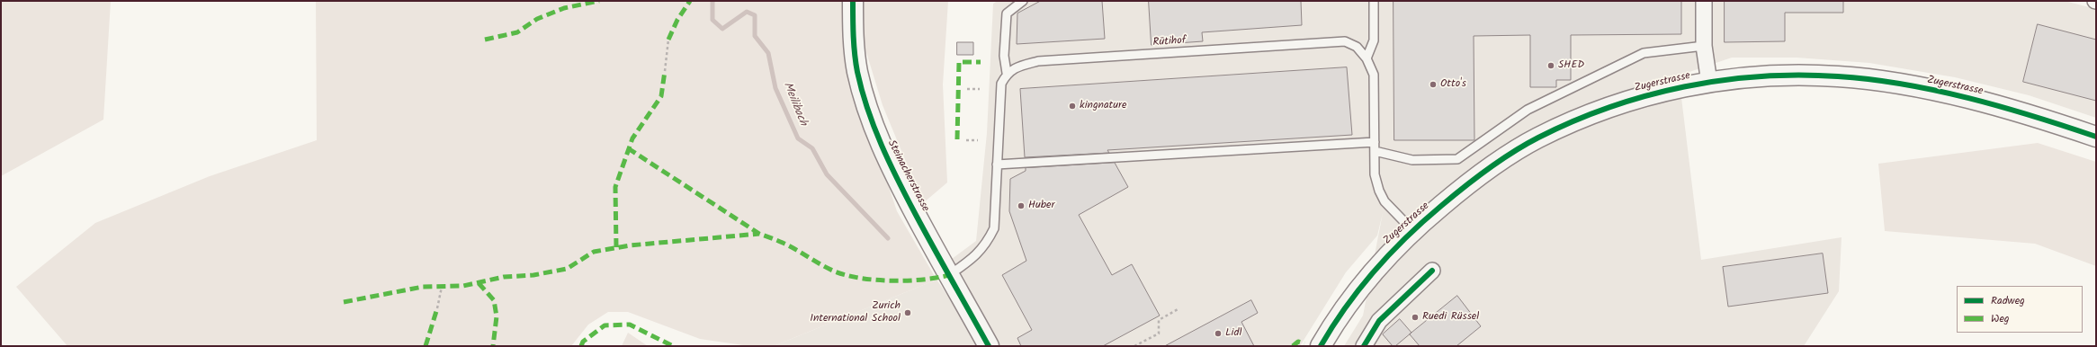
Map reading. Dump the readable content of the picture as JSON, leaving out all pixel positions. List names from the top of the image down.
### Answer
{
  "streets": {
    "main road": ["Zugerstrasse", "Steinacherstrasse"],
    "lane": ["Rütihof"]
  },
  "crossings": [
    ["Rütihof", "Zugerstrasse"]
  ],
  "water": ["Meilibach"],
  "places": [
    "SHED",
    "Otto's",
    "kingnature",
    "Huber",
    "Zurich International School",
    "Ruedi Rüssel",
    "Lidl"
  ],
  "legend": ["Radweg", "Weg"]
}
